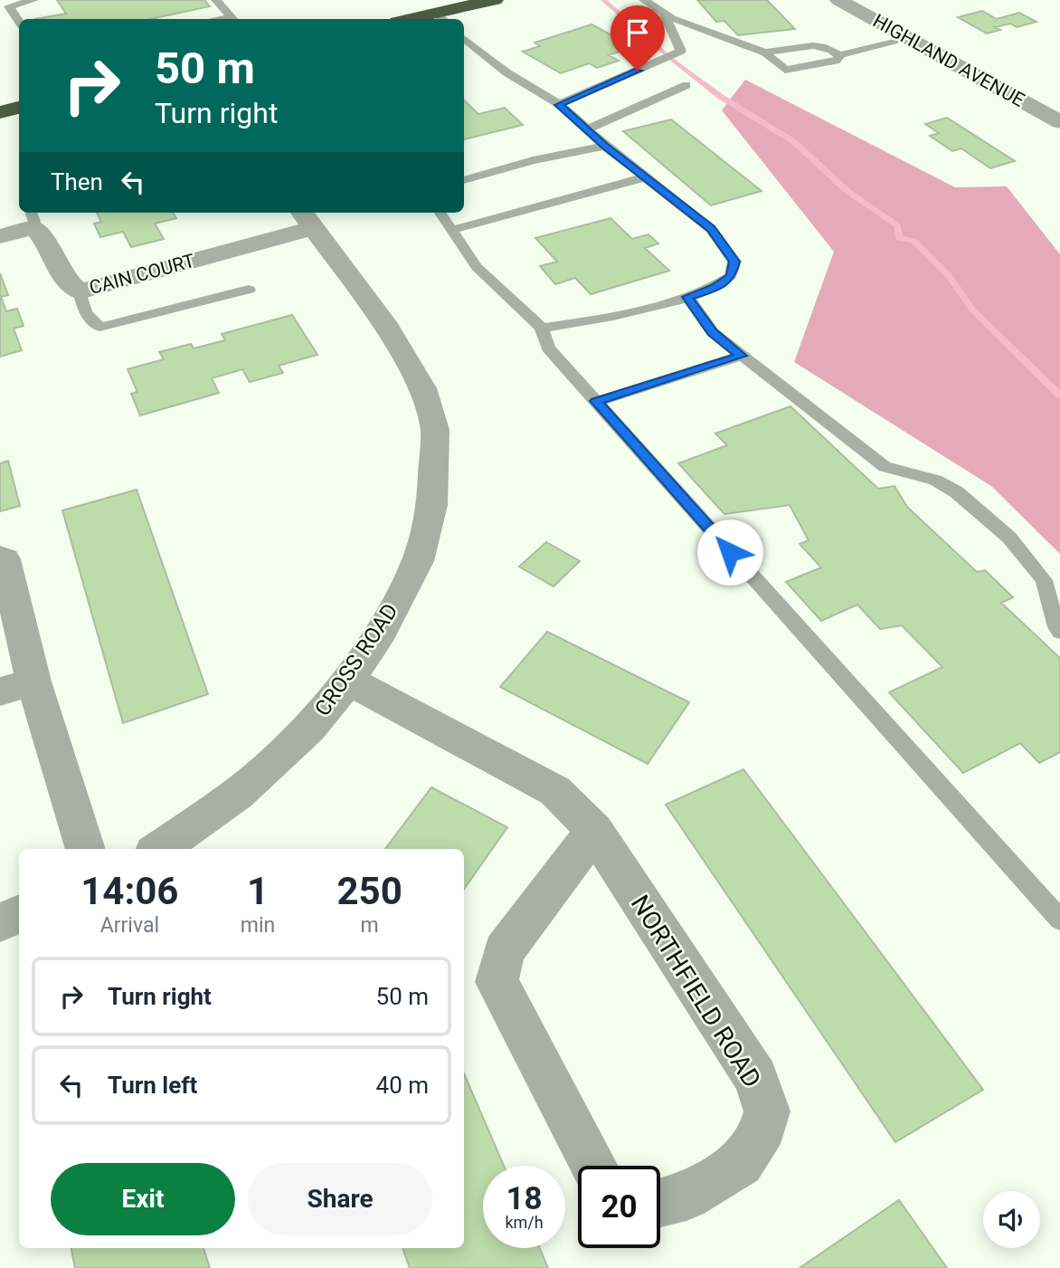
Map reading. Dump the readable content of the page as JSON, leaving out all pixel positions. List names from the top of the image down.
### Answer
{
  "streets": {
    "street": [
      "HIGHLAND AVENUE",
      "CAIN COURT",
      "CROSS ROAD",
      "NORTHFIELD ROAD"
    ]
  },
  "crossings": [
    ["CAIN COURT", "CROSS ROAD"],
    ["CROSS ROAD", "NORTHFIELD ROAD"]
  ],
  "page": {
    "turn": ["50 m", "Turn right"],
    "then": "Then",
    "eta": [
      "14:06",
      "Arrival",
      "1",
      "min",
      "250",
      "m"
    ],
    "list": [
      {
        "name": "Turn right",
        "value": "50 m"
      },
      {
        "name": "Turn left",
        "value": "40 m"
      }
    ],
    "buttons": ["Exit", "Share"],
    "speed": "18 km/h",
    "limit": "20"
  }
}
